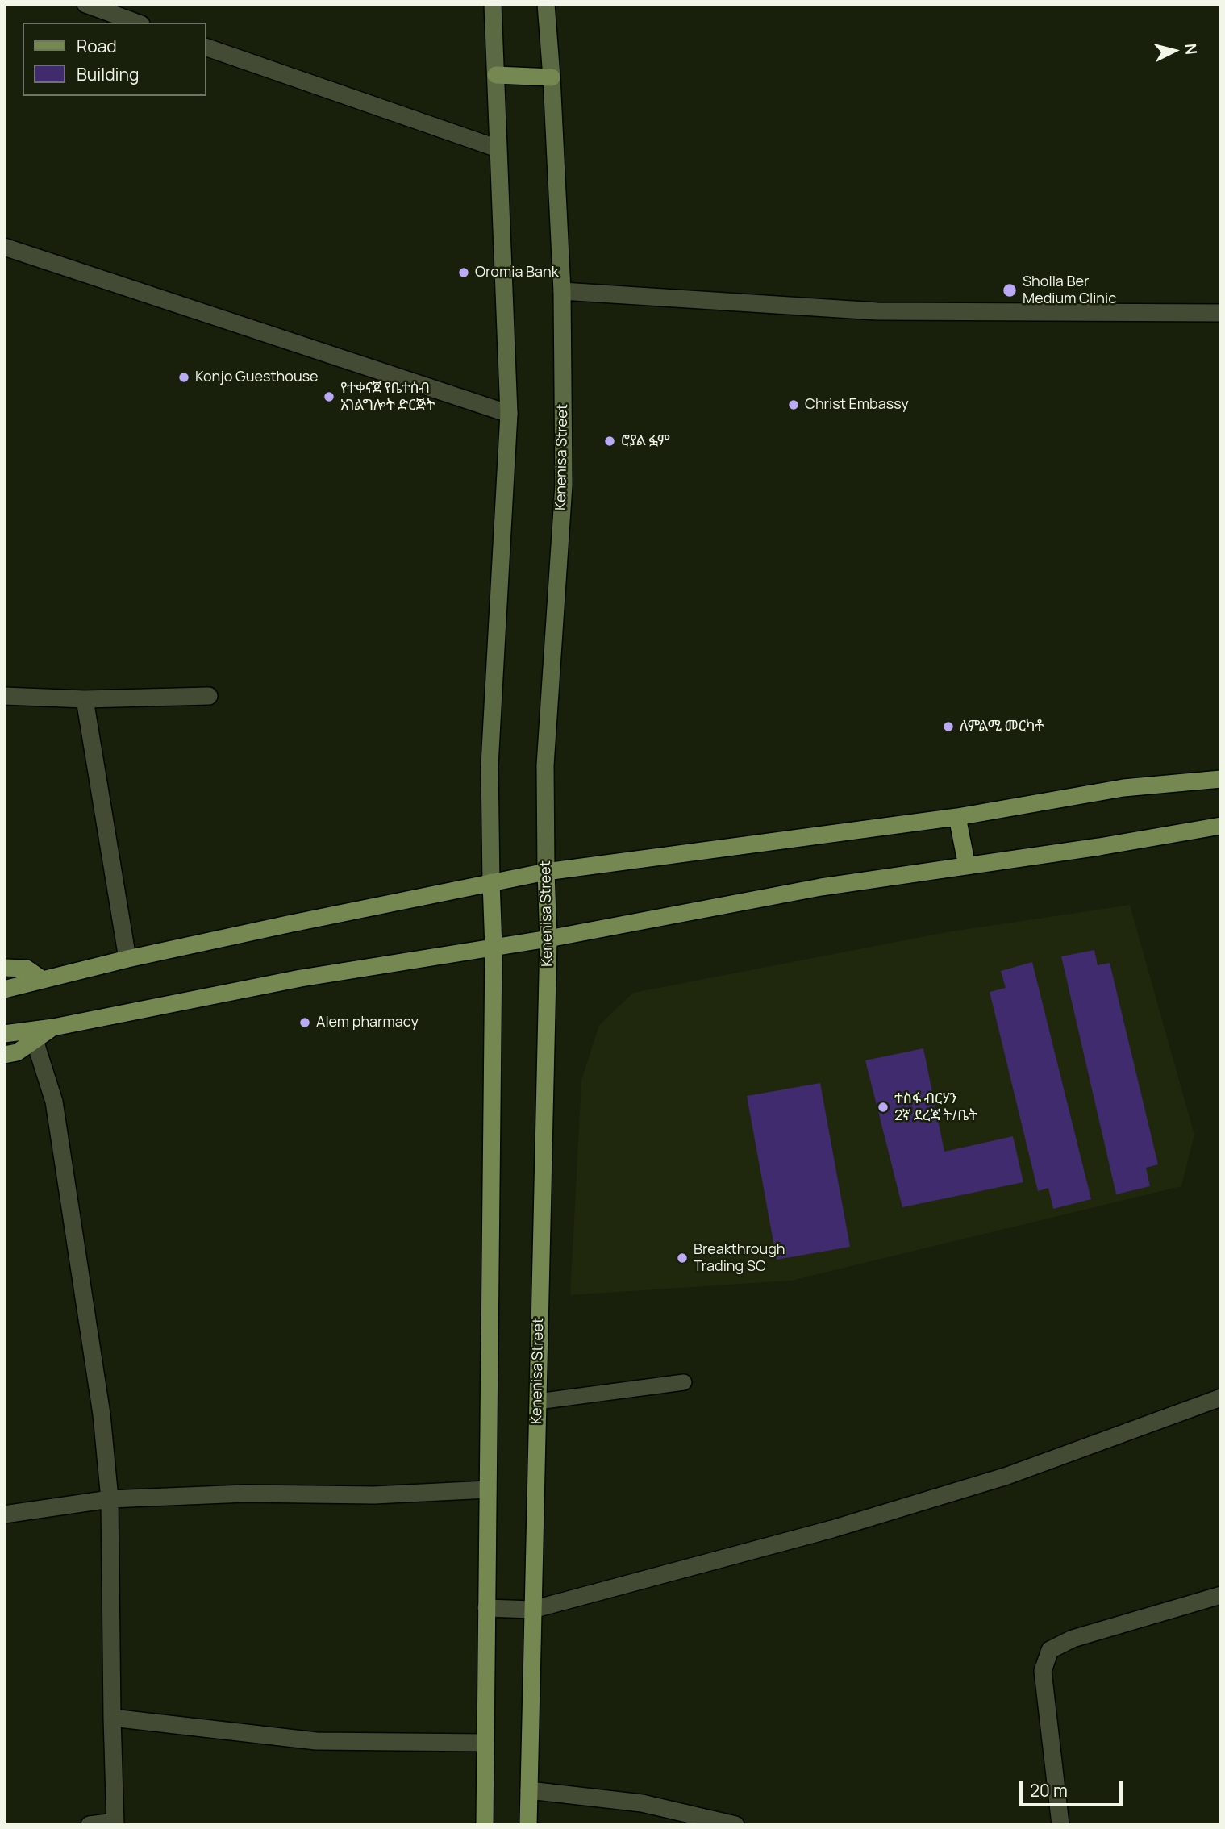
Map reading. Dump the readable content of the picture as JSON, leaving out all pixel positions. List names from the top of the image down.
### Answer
{
  "streets": {
    "main road": ["Kenenisa Street"]
  },
  "places": [
    "Oromia Bank",
    "Sholla Ber Medium Clinic",
    "Konjo Guesthouse",
    "የተቀናጀ የቤተሰብ አገልግሎት ድርጅት",
    "Christ Embassy",
    "ሮያል ፏም",
    "ለምልሚ መርካቶ",
    "Alem pharmacy",
    "ተስፋ ብርሃን 2ኛ ደረጃ ት/ቤት",
    "Breakthrough Trading SC"
  ],
  "legend": ["Road", "Building"],
  "scale_bar": "20 m",
  "north": "right"
}
